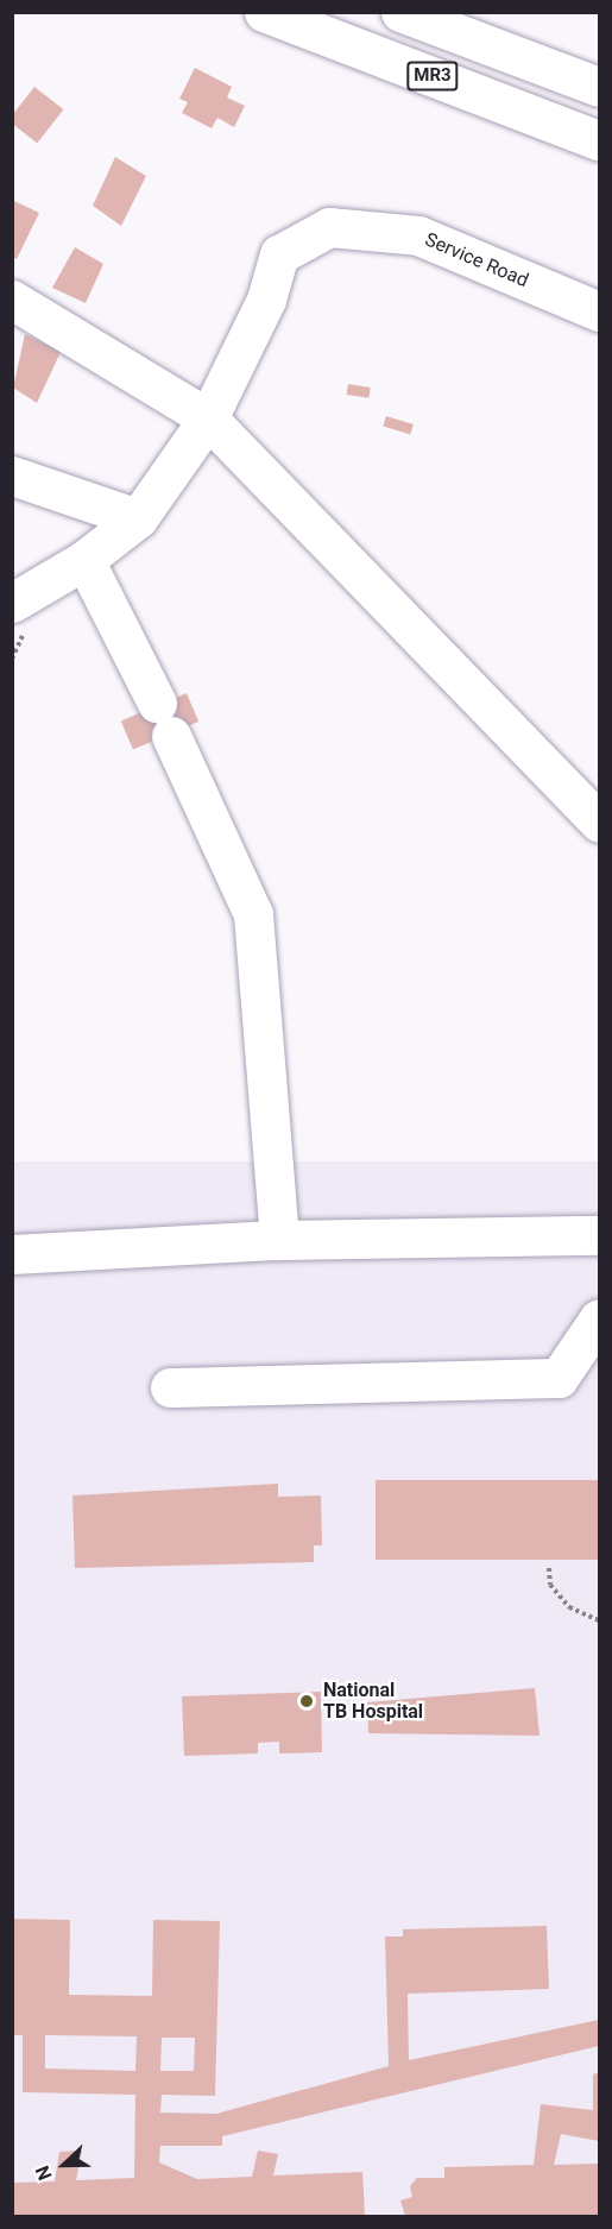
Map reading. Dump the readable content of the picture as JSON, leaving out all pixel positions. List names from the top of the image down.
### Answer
{
  "streets": {
    "main road": ["MR3", "Service Road"]
  },
  "places": ["National TB Hospital"],
  "north": "left"
}
